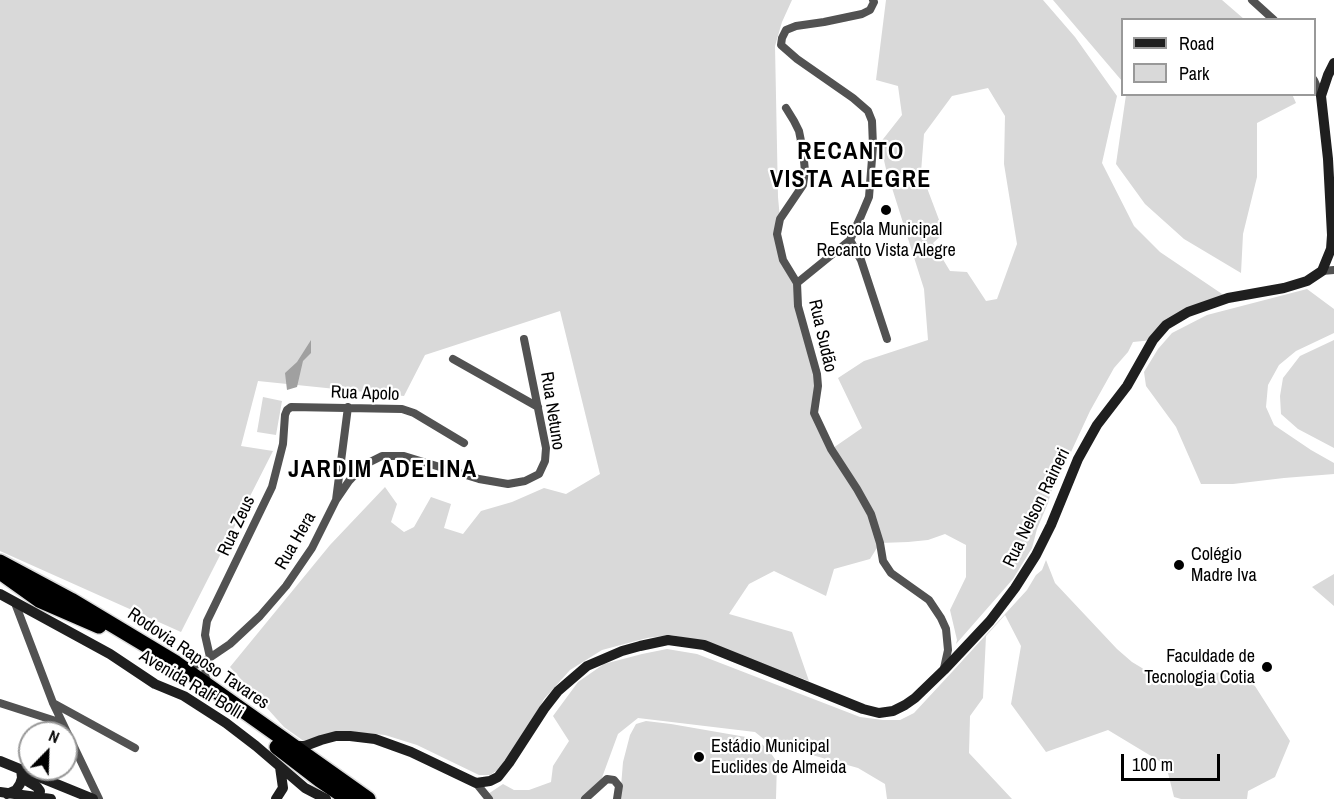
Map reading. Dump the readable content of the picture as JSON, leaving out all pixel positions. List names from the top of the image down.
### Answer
{
  "streets": {
    "highway": ["Rodovia Raposo Tavares"],
    "main road": ["Rua Nelson Raineri", "Avenida Ralf Bolli"],
    "street": [
      "Rua Sudão",
      "Rua Apolo",
      "Rua Netuno",
      "Rua Zeus",
      "Rua Hera"
    ]
  },
  "crossings": [
    ["Rua Sudão", "Rua Nelson Raineri"],
    ["Rua Apolo", "Rua Zeus"],
    ["Rua Apolo", "Rua Hera"],
    ["Rua Netuno", "Rua Hera"],
    ["Rua Zeus", "Rua Hera"],
    ["Rua Zeus", "Rodovia Raposo Tavares"],
    ["Rua Hera", "Rodovia Raposo Tavares"]
  ],
  "districts": ["RECANTO VISTA ALEGRE", "JARDIM ADELINA"],
  "places": [
    "Escola Municipal Recanto Vista Alegre",
    "Colégio Madre Iva",
    "Faculdade de Tecnologia Cotia",
    "Estádio Municipal Euclides de Almeida"
  ],
  "legend": ["Road", "Park"],
  "scale_bar": "100 m",
  "north": "top right"
}
